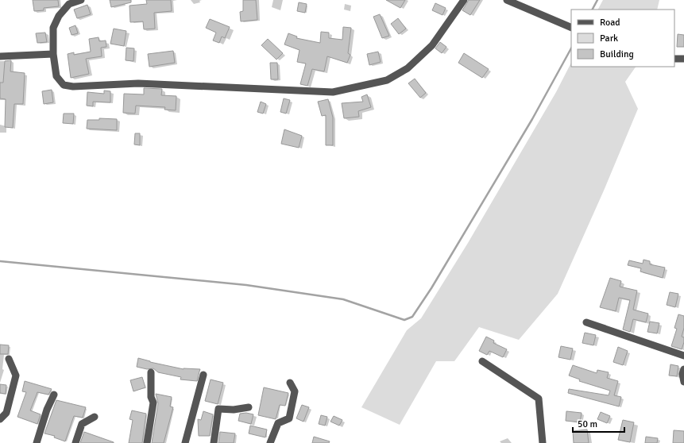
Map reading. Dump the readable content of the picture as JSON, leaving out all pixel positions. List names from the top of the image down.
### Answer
{
  "legend": ["Road", "Park", "Building"],
  "scale_bar": "50 m"
}
